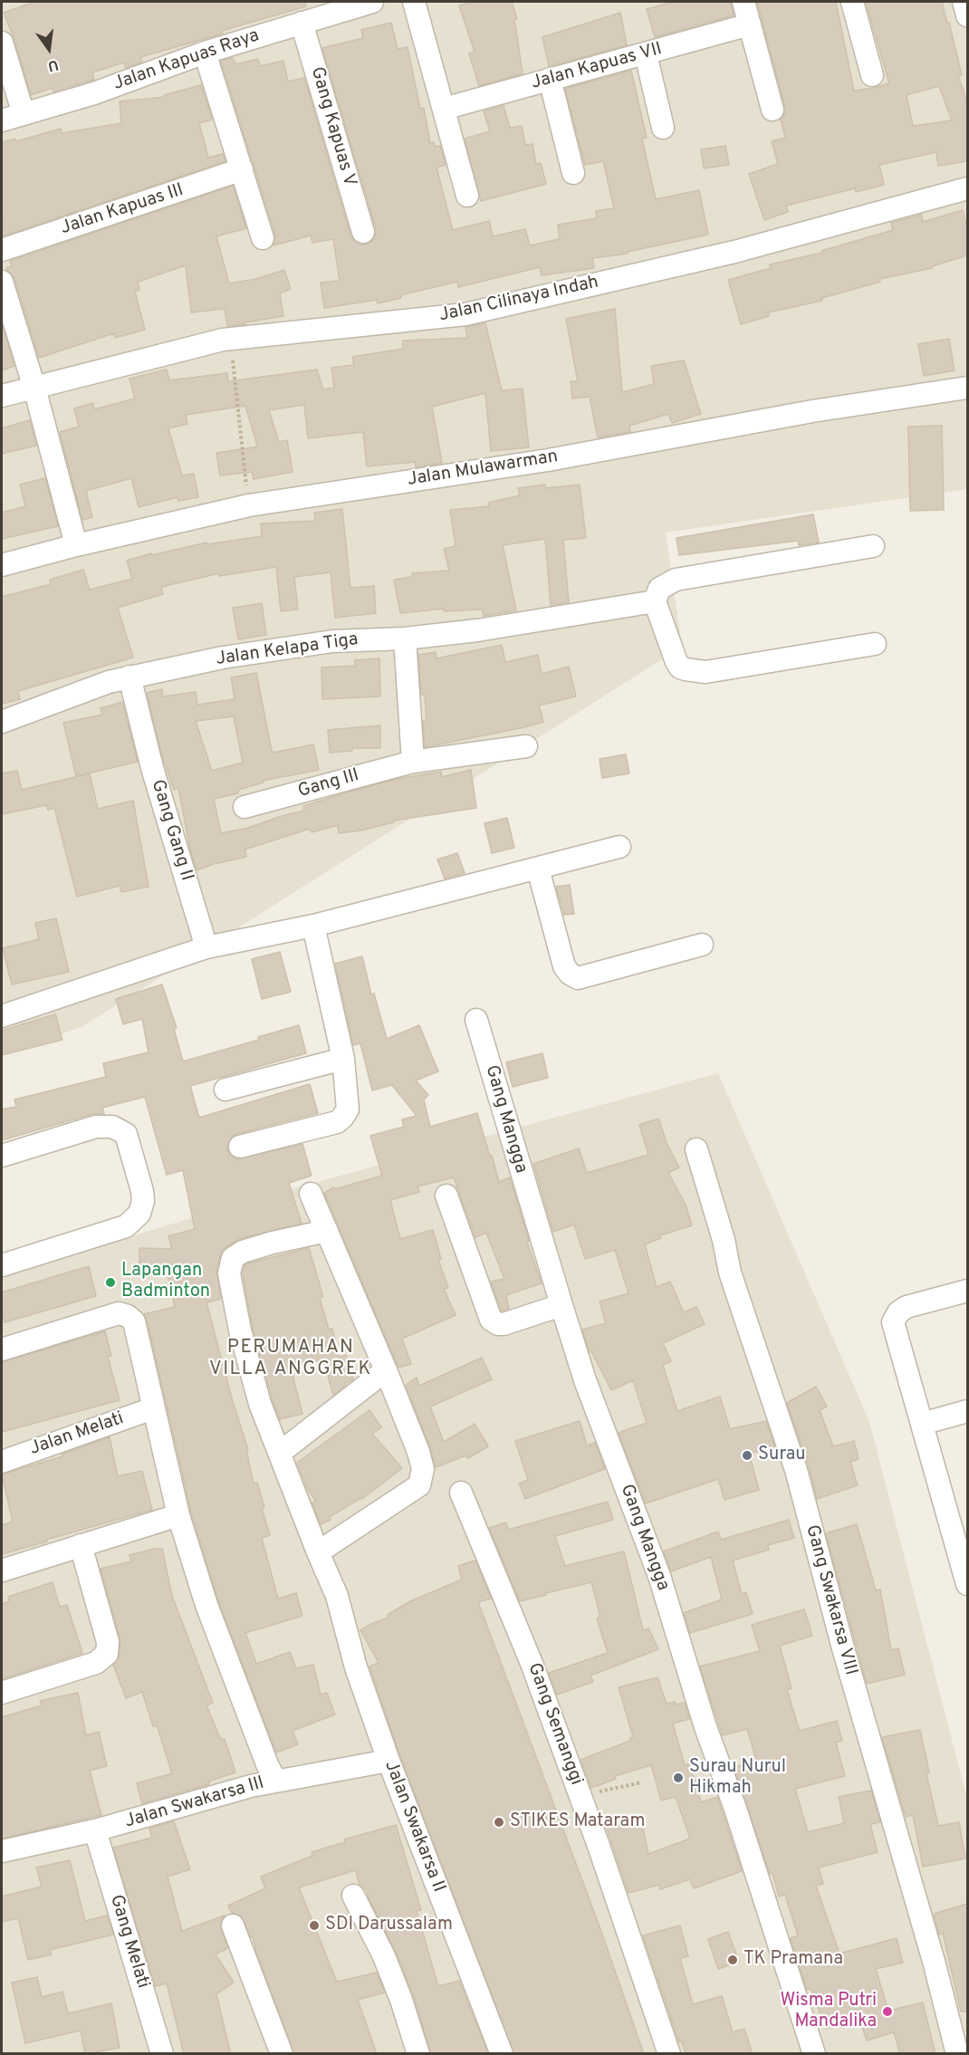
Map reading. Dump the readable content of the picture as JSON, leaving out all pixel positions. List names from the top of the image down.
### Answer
{
  "streets": {
    "street": [
      "Jalan Kapuas Raya",
      "Jalan Kapuas VII",
      "Gang Kapuas V",
      "Jalan Kapuas III",
      "Jalan Cilinaya Indah",
      "Jalan Mulawarman",
      "Jalan Kelapa Tiga",
      "Gang III",
      "Gang Gang II",
      "Gang Mangga",
      "Jalan Melati",
      "Gang Swakarsa VIII",
      "Gang Semanggi",
      "Jalan Swakarsa III",
      "Jalan Swakarsa II",
      "Gang Melati"
    ]
  },
  "crossings": [
    ["Jalan Kapuas Raya", "Gang Kapuas V"],
    ["Jalan Kelapa Tiga", "Gang Gang II"],
    ["Jalan Swakarsa III", "Jalan Swakarsa II"],
    ["Jalan Swakarsa III", "Gang Melati"]
  ],
  "districts": ["PERUMAHAN VILLA ANGGREK"],
  "places": [
    "Lapangan Badminton",
    "Surau",
    "Surau Nurul Hikmah",
    "STIKES Mataram",
    "SDI Darussalam",
    "TK Pramana",
    "Wisma Putri Mandalika"
  ],
  "north": "bottom"
}
